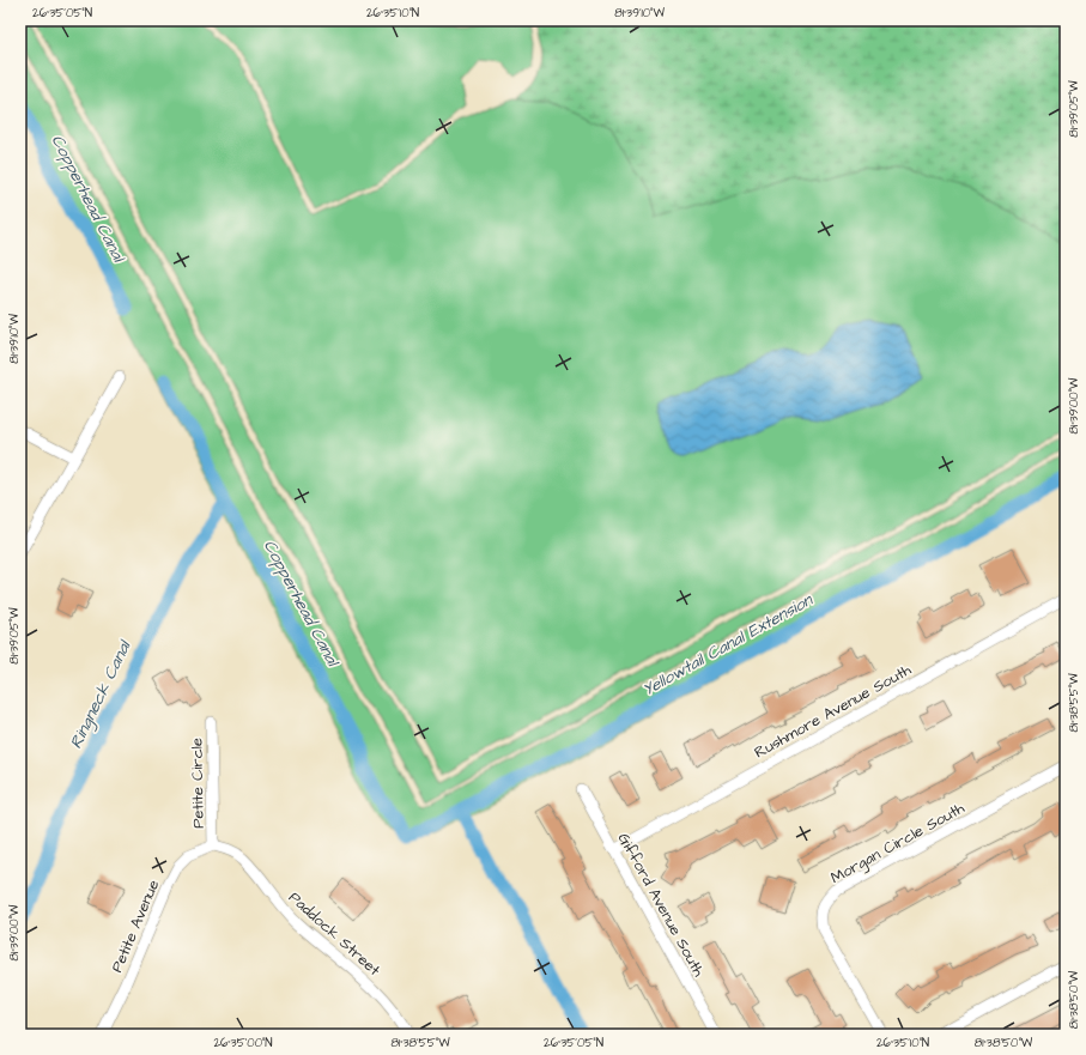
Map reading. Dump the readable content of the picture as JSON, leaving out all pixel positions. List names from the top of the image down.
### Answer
{
  "streets": {
    "street": [
      "Rushmore Avenue South",
      "Petite Circle",
      "Morgan Circle South",
      "Gifford Avenue South",
      "Petite Avenue",
      "Paddock Street"
    ]
  },
  "crossings": [
    ["Rushmore Avenue South", "Gifford Avenue South"],
    ["Petite Circle", "Petite Avenue"],
    ["Petite Circle", "Paddock Street"],
    ["Petite Avenue", "Paddock Street"]
  ],
  "water": ["Copperhead Canal", "Yellowtail Canal Extension", "Ringneck Canal"],
  "coordinates": [
    "26°35'05\"N",
    "26°35'10\"N",
    "81°39'10\"W",
    "81°39'05\"W",
    "81°39'00\"W",
    "81°38'55\"W",
    "81°38'50\"W",
    "26°35'00\"N"
  ]
}
